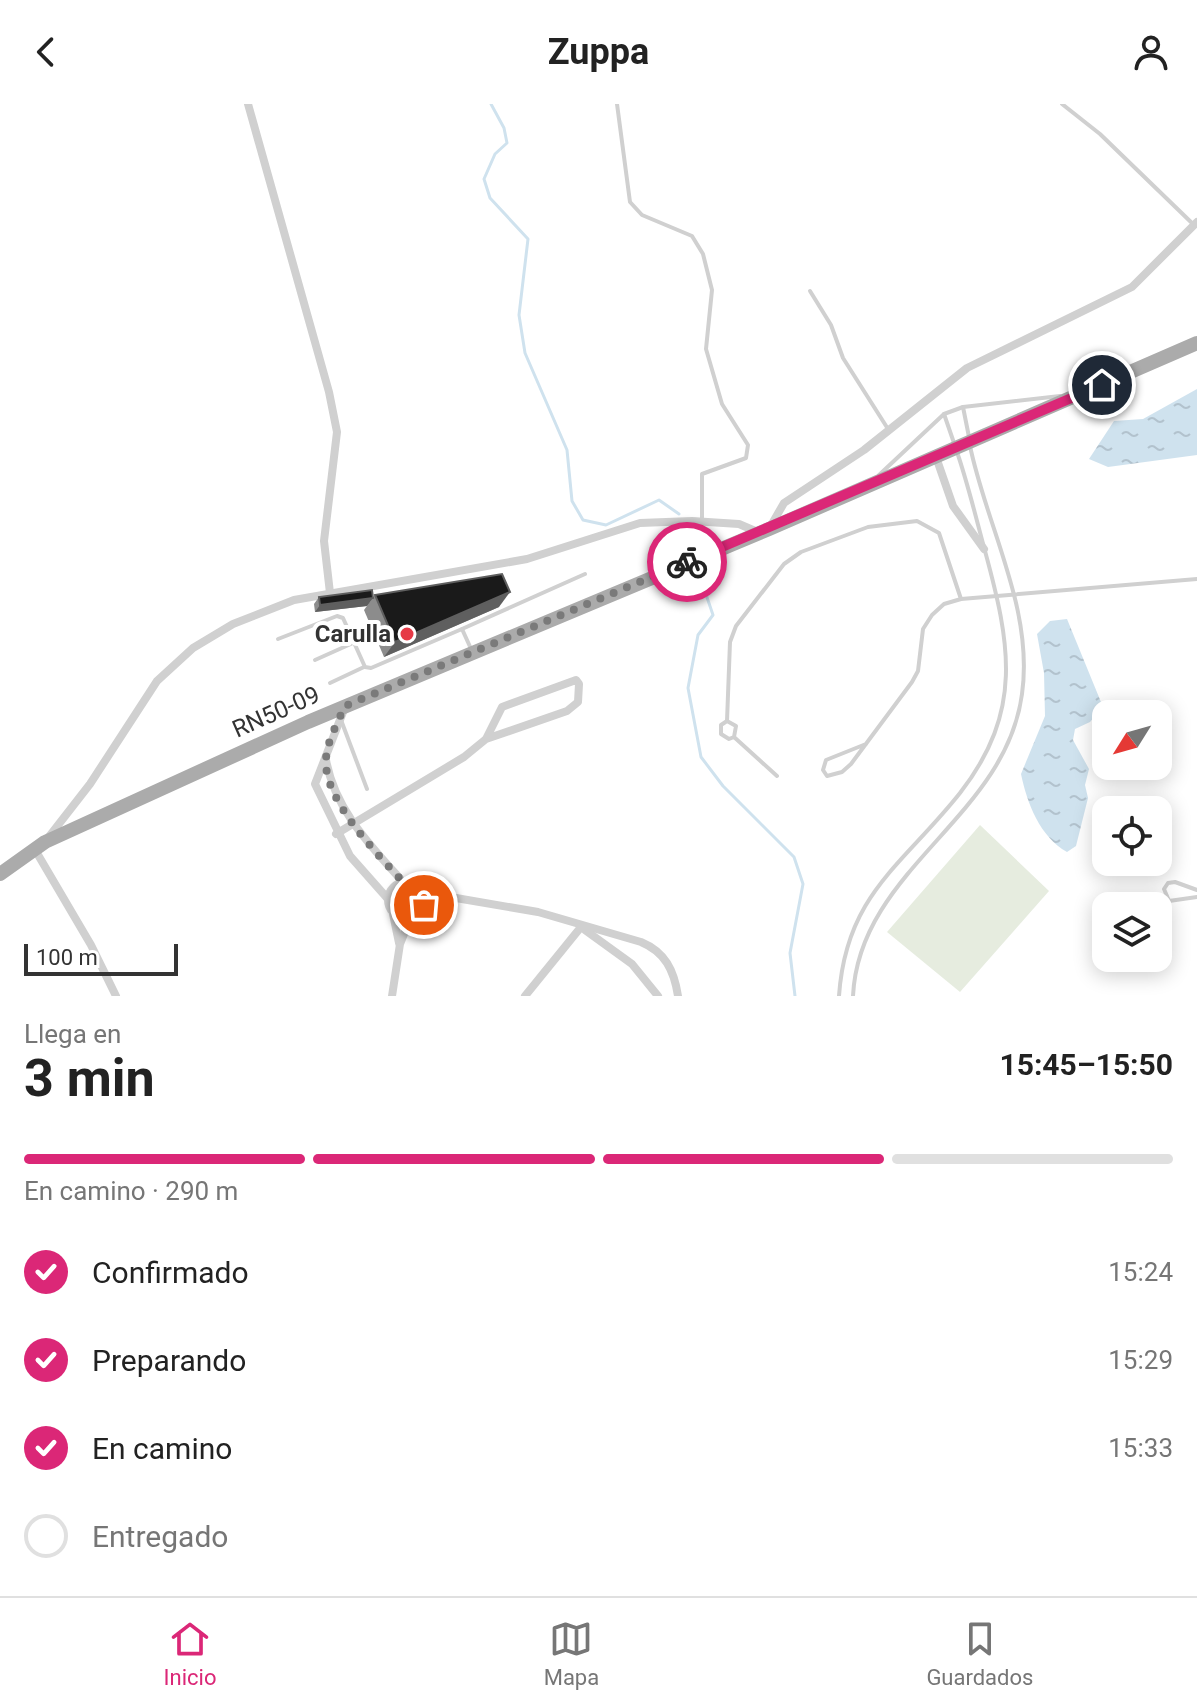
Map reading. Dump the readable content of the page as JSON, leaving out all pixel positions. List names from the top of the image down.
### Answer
{
  "streets": {
    "main road": ["RN50-09"]
  },
  "places": ["Carulla"],
  "scale_bar": "100 m",
  "north": "bottom left",
  "page": {
    "header": "Zuppa",
    "scale": "100 m",
    "heading": ["3 min", "Llega en", "15:45–15:50"],
    "bar": "En camino · 290 m",
    "list": [
      ["Confirmado", "15:24"],
      ["Preparando", "15:29"],
      ["En camino", "15:33"],
      "Entregado"
    ],
    "tabs": ["Inicio", "Mapa", "Guardados"]
  }
}
